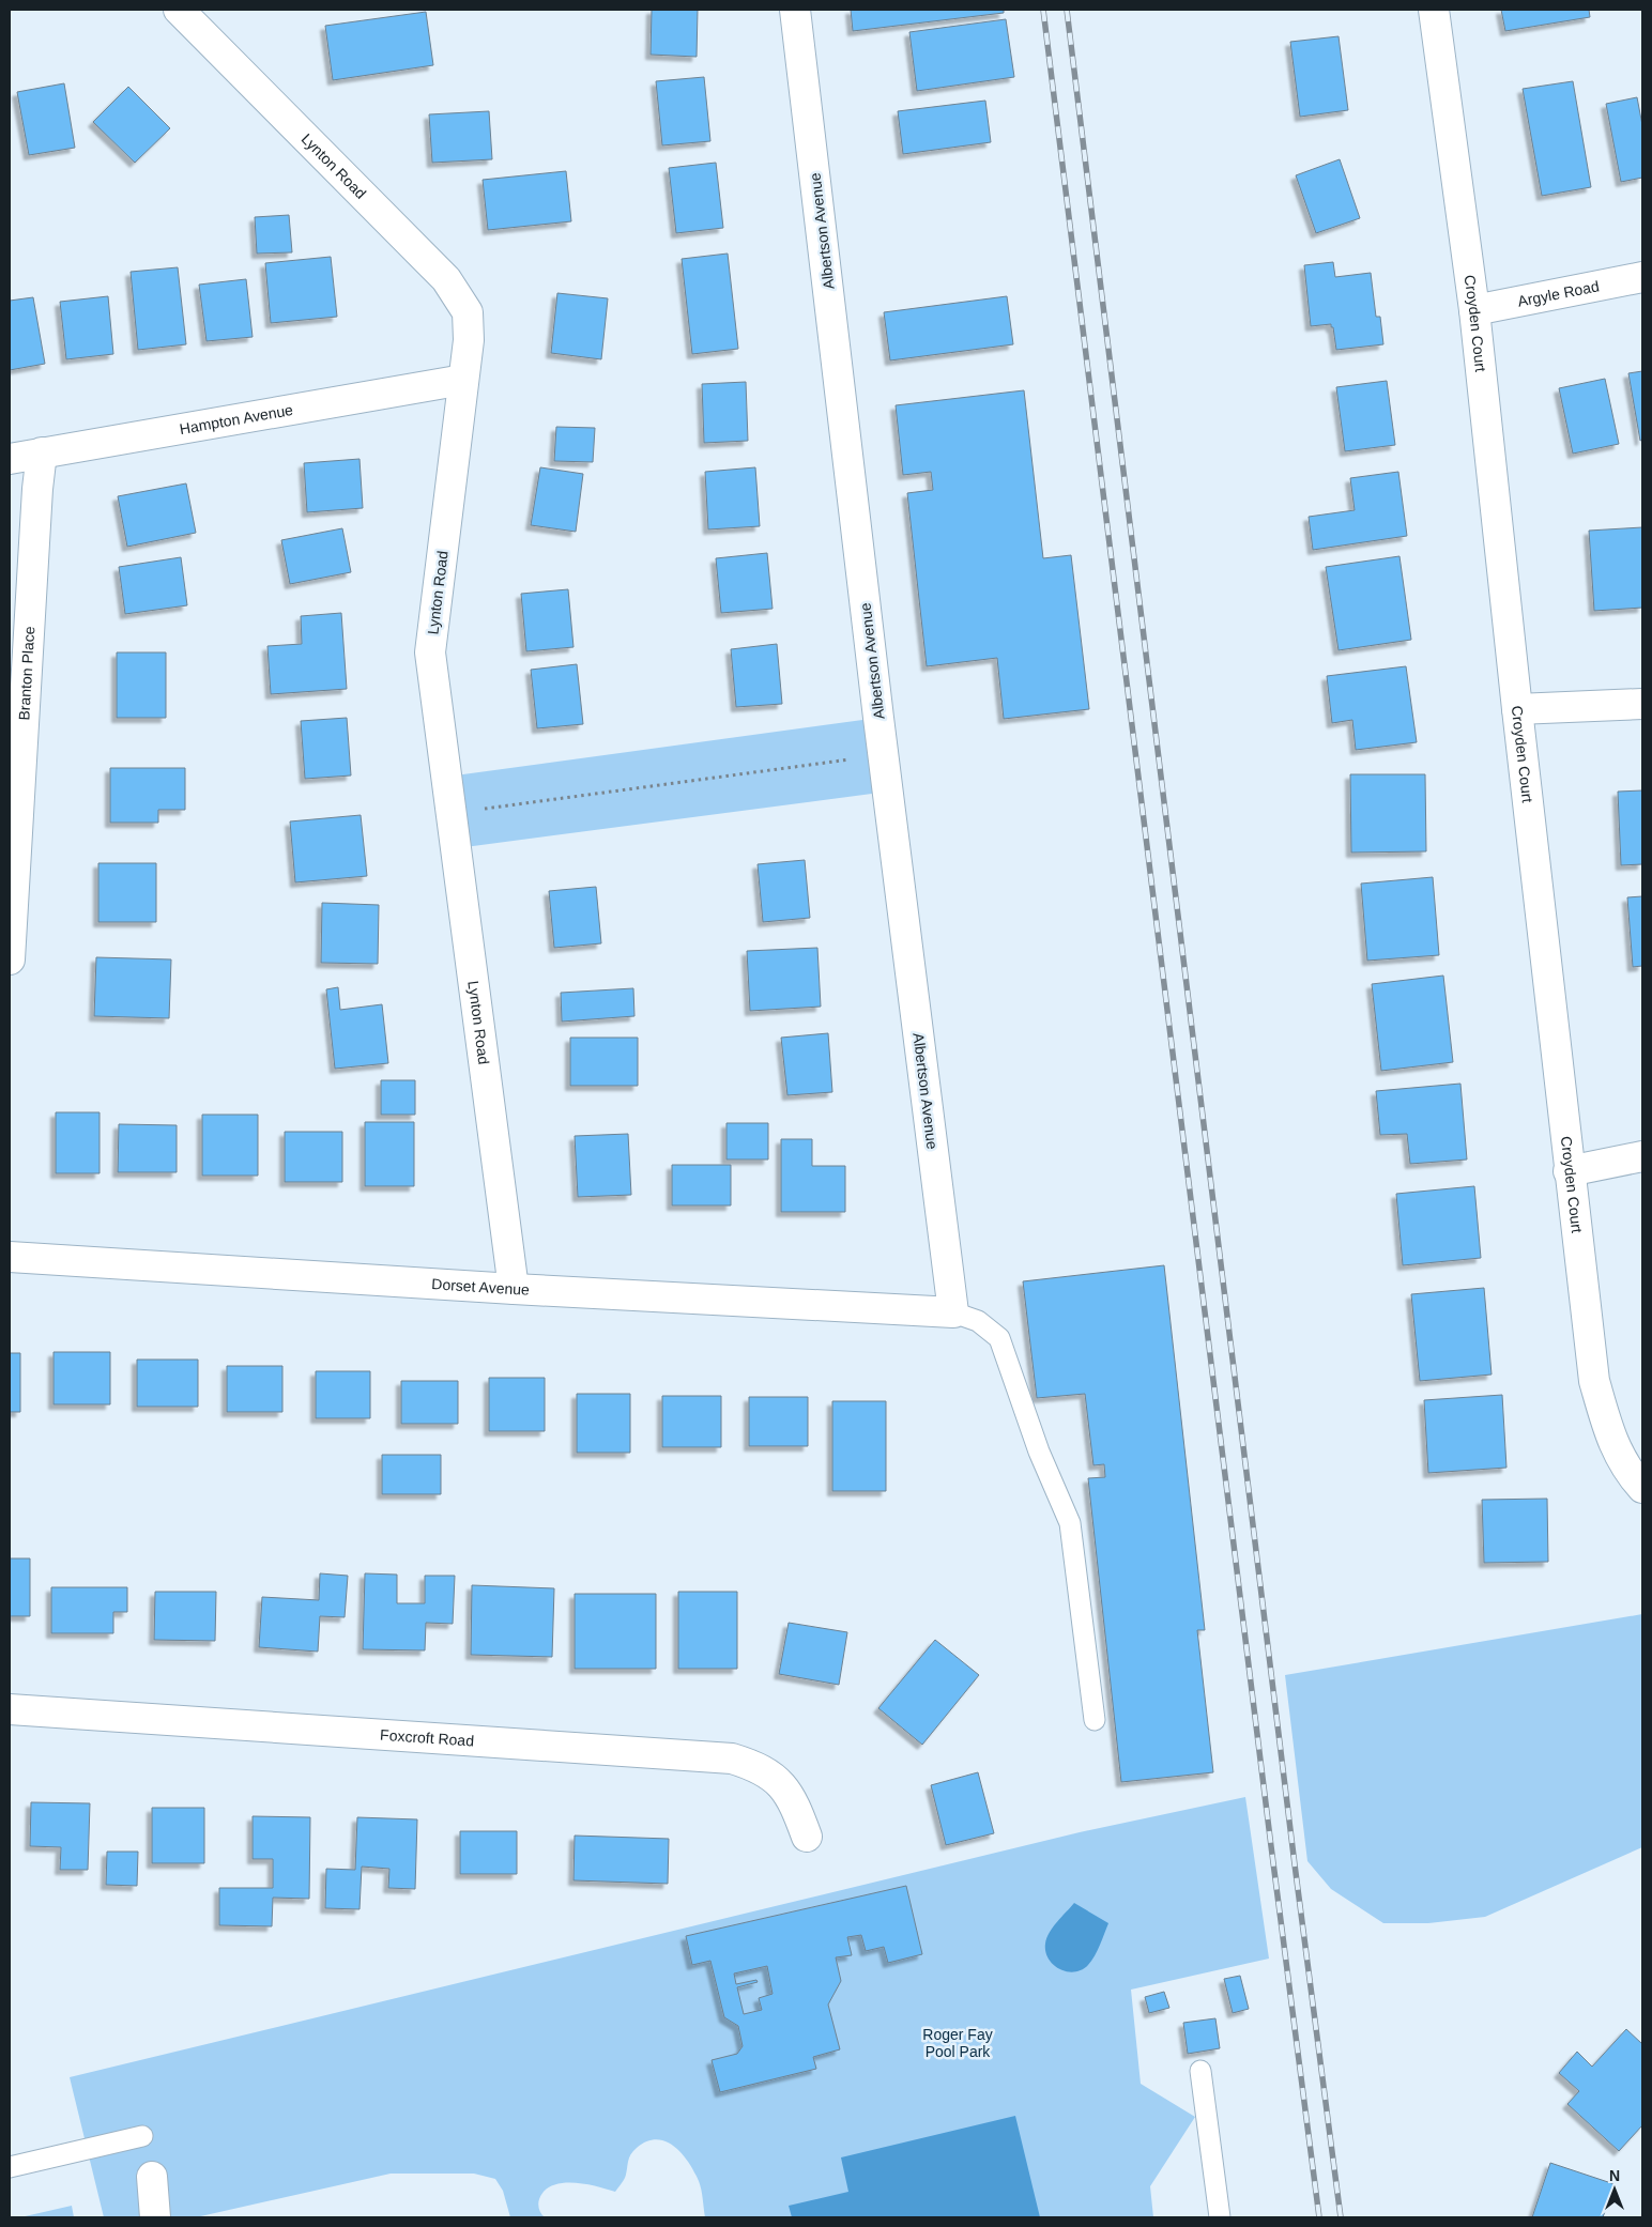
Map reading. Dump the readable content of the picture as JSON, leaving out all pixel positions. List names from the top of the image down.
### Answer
{
  "streets": {
    "street": [
      "Lynton Road",
      "Albertson Avenue",
      "Argyle Road",
      "Croyden Court",
      "Hampton Avenue",
      "Branton Place",
      "Dorset Avenue",
      "Foxcroft Road"
    ]
  },
  "crossings": [
    ["Lynton Road", "Hampton Avenue"],
    ["Lynton Road", "Dorset Avenue"],
    ["Albertson Avenue", "Dorset Avenue"],
    ["Argyle Road", "Croyden Court"],
    ["Hampton Avenue", "Branton Place"]
  ],
  "parks": ["Roger Fay Pool Park"],
  "north": "top"
}
